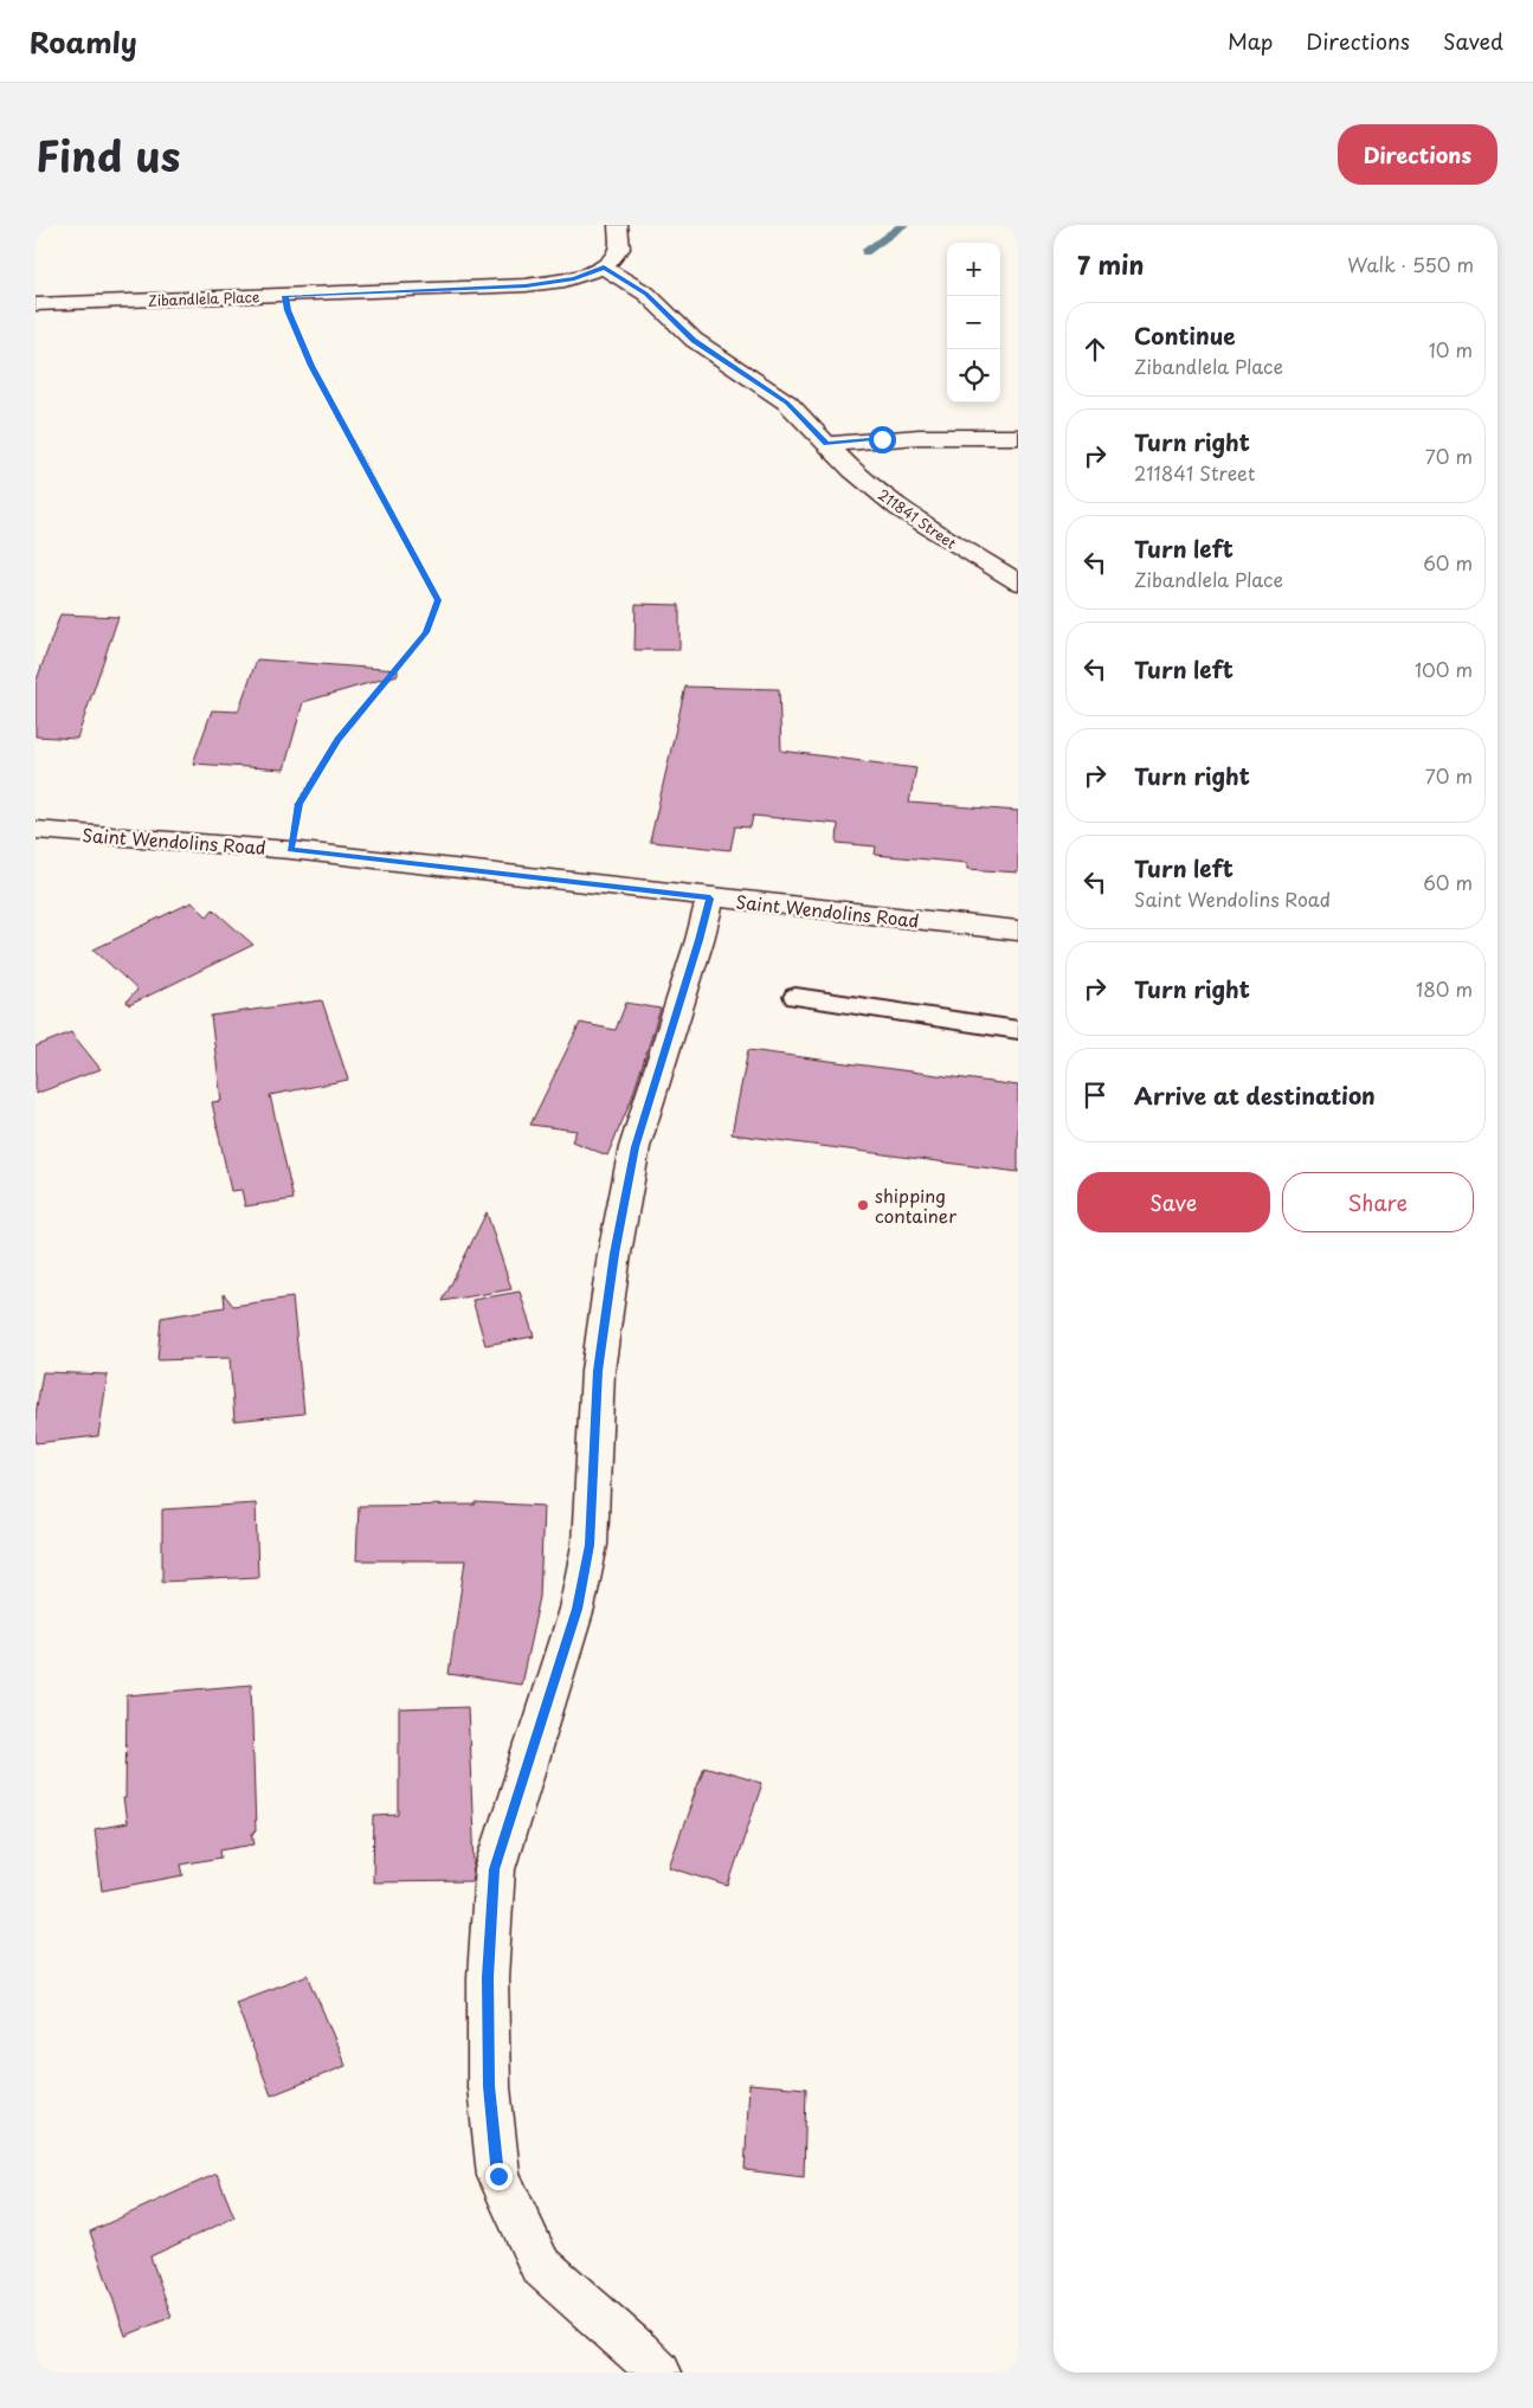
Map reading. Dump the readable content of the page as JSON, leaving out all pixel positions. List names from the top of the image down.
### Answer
{
  "streets": {
    "street": ["Zibandlela Place", "211841 Street", "Saint Wendolins Road"]
  },
  "crossings": [
    ["Zibandlela Place", "211841 Street"]
  ],
  "places": ["shipping container"],
  "page": {
    "header": "Roamly",
    "nav": ["Map", "Directions", "Saved"],
    "title": "Find us",
    "buttons": [
      "Directions",
      ["Save", "Share"]
    ],
    "heading": ["7 min", "Walk · 550 m"],
    "map_buttons": ["+", "−"],
    "list": [
      ["Continue", "Zibandlela Place", "10 m"],
      ["Turn right", "211841 Street", "70 m"],
      ["Turn left", "Zibandlela Place", "60 m"],
      ["Turn left", "100 m"],
      ["Turn right", "70 m"],
      ["Turn left", "Saint Wendolins Road", "60 m"],
      ["Turn right", "180 m"],
      "Arrive at destination"
    ]
  }
}
